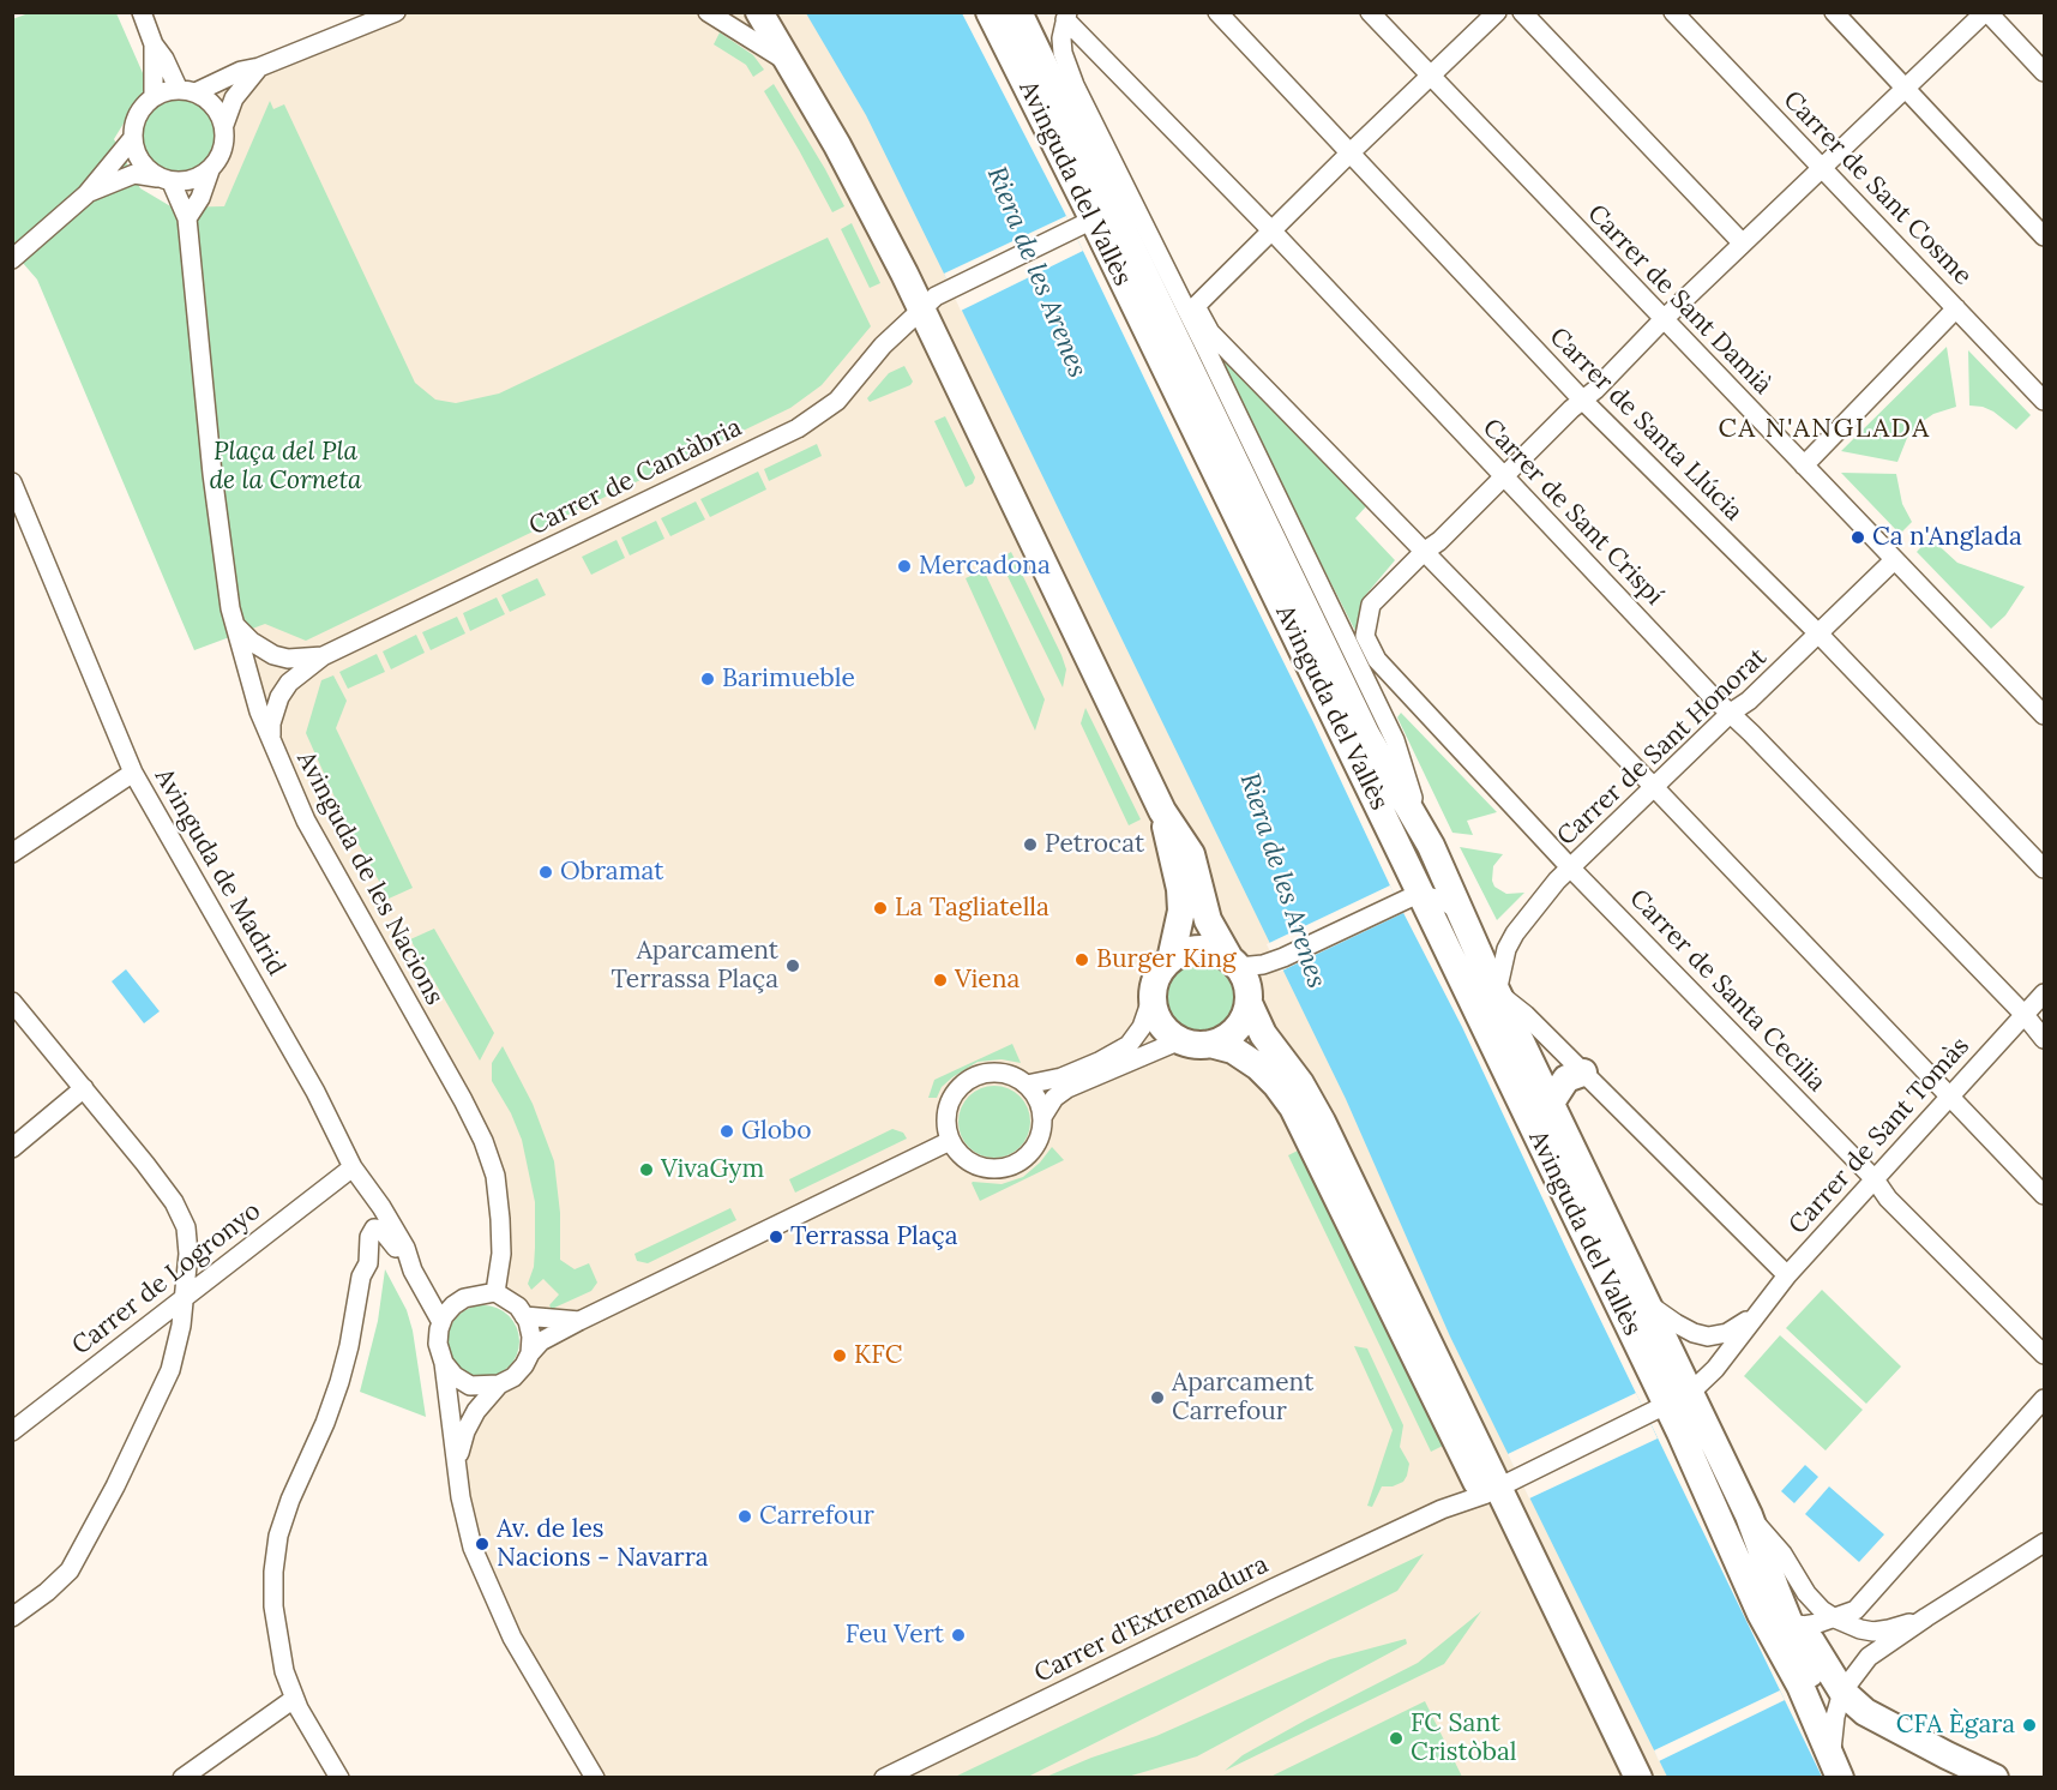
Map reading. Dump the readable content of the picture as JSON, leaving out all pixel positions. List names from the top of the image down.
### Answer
{
  "streets": {
    "main road": ["Avinguda del Vallès"],
    "street": [
      "Carrer de Sant Cosme",
      "Carrer de Sant Damià",
      "Carrer de Santa Llúcia",
      "Carrer de Cantàbria",
      "Carrer de Sant Crispí",
      "Carrer de Sant Honorat",
      "Avinguda de Madrid",
      "Avinguda de les Nacions",
      "Carrer de Santa Cecilia",
      "Carrer de Sant Tomàs",
      "Carrer de Logronyo",
      "Carrer d'Extremadura"
    ]
  },
  "crossings": [
    ["Avinguda del Vallès", "Carrer de Cantàbria"],
    ["Avinguda del Vallès", "Carrer de Sant Crispí"],
    ["Avinguda del Vallès", "Carrer de Sant Honorat"],
    ["Avinguda del Vallès", "Carrer de Sant Tomàs"],
    ["Avinguda del Vallès", "Carrer d'Extremadura"],
    ["Carrer de Sant Damià", "Carrer de Sant Honorat"],
    ["Carrer de Santa Llúcia", "Carrer de Sant Honorat"],
    ["Carrer de Cantàbria", "Avinguda de les Nacions"],
    ["Carrer de Sant Crispí", "Carrer de Sant Honorat"],
    ["Carrer de Sant Crispí", "Carrer de Sant Tomàs"],
    ["Carrer de Sant Honorat", "Carrer de Santa Cecilia"],
    ["Avinguda de Madrid", "Avinguda de les Nacions"],
    ["Avinguda de Madrid", "Carrer de Logronyo"],
    ["Carrer de Santa Cecilia", "Carrer de Sant Tomàs"]
  ],
  "districts": ["CA N'ANGLADA"],
  "water": ["Riera de les Arenes"],
  "parks": ["Plaça del Pla de la Corneta"],
  "places": [
    "Ca n'Anglada",
    "Mercadona",
    "Barimueble",
    "Petrocat",
    "Obramat",
    "La Tagliatella",
    "Burger King",
    "Aparcament Terrassa Plaça",
    "Viena",
    "Globo",
    "VivaGym",
    "Terrassa Plaça",
    "KFC",
    "Aparcament Carrefour",
    "Carrefour",
    "Av. de les Nacions - Navarra",
    "Feu Vert",
    "CFA Ègara",
    "FC Sant Cristòbal"
  ]
}
